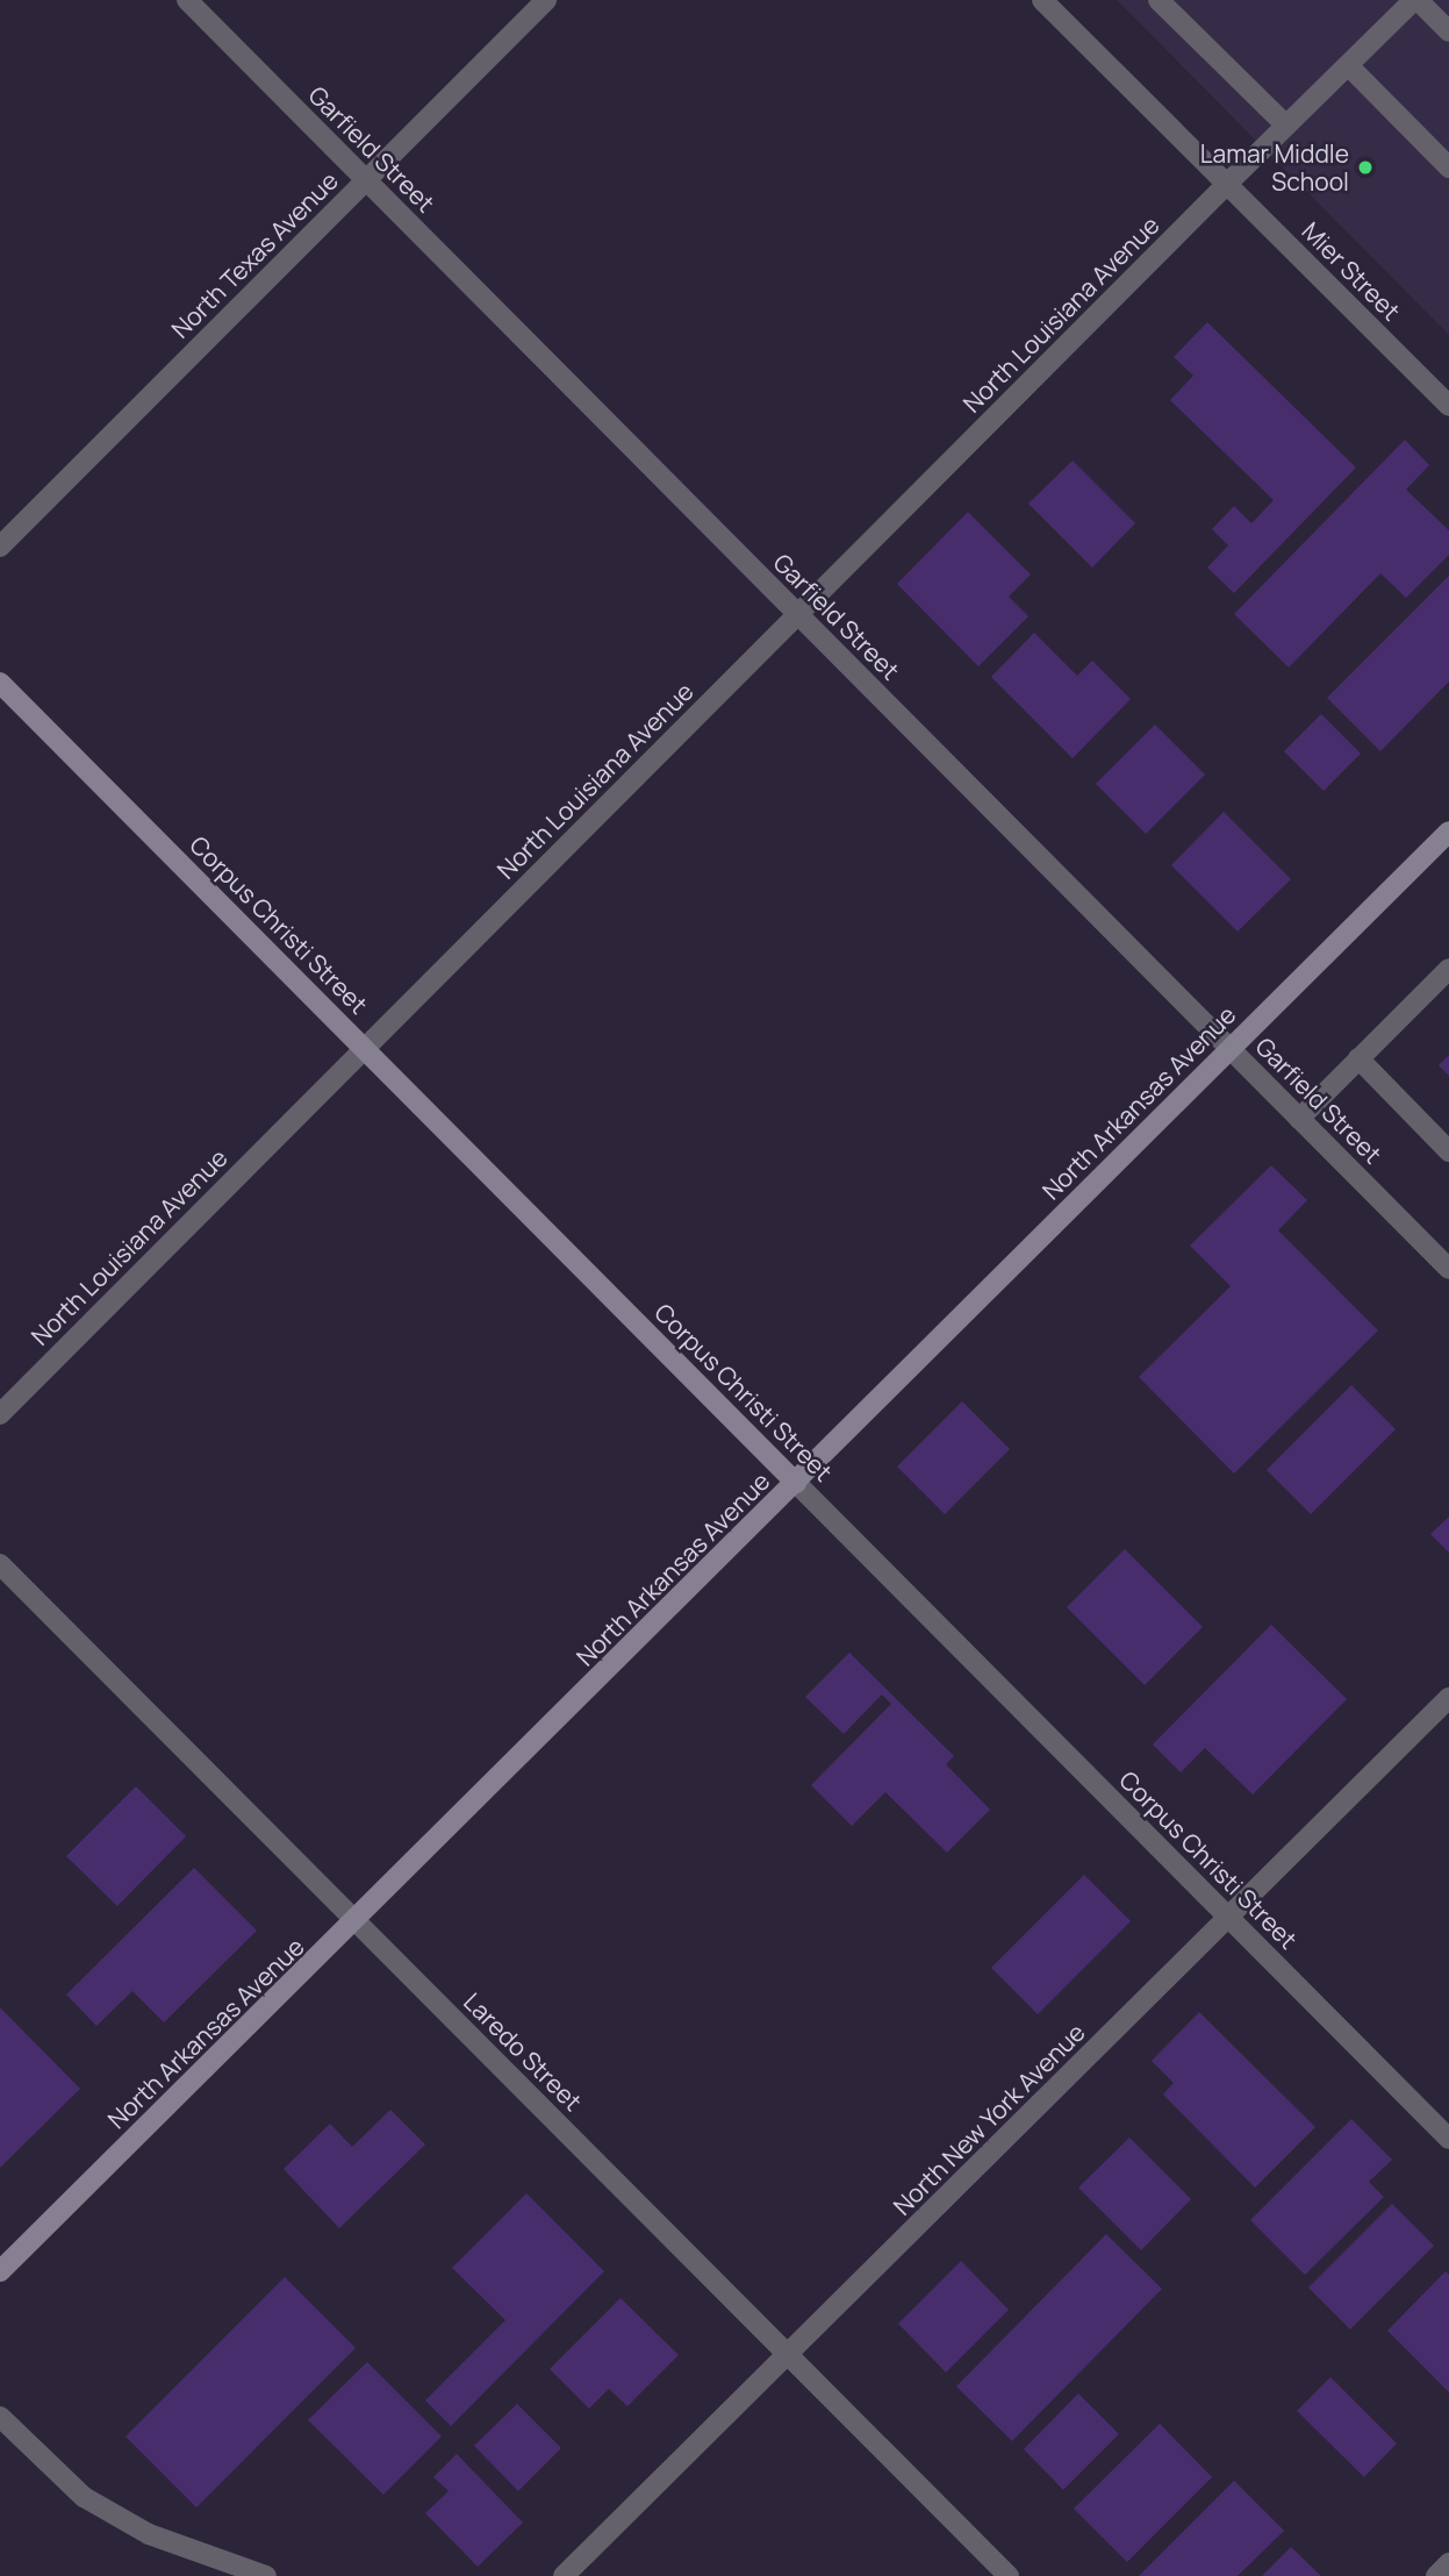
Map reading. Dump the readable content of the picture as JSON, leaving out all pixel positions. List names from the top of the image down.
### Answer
{
  "streets": {
    "main road": ["Corpus Christi Street", "North Arkansas Avenue"],
    "street": [
      "Garfield Street",
      "North Texas Avenue",
      "Mier Street",
      "North Louisiana Avenue",
      "Laredo Street",
      "North New York Avenue"
    ]
  },
  "crossings": [
    ["Garfield Street", "North Texas Avenue"],
    ["Garfield Street", "North Louisiana Avenue"],
    ["Garfield Street", "North Arkansas Avenue"],
    ["Mier Street", "North Louisiana Avenue"],
    ["North Louisiana Avenue", "Corpus Christi Street"],
    ["Corpus Christi Street", "North Arkansas Avenue"],
    ["Corpus Christi Street", "North New York Avenue"],
    ["North Arkansas Avenue", "Laredo Street"],
    ["Laredo Street", "North New York Avenue"]
  ],
  "places": ["Lamar Middle School"]
}
